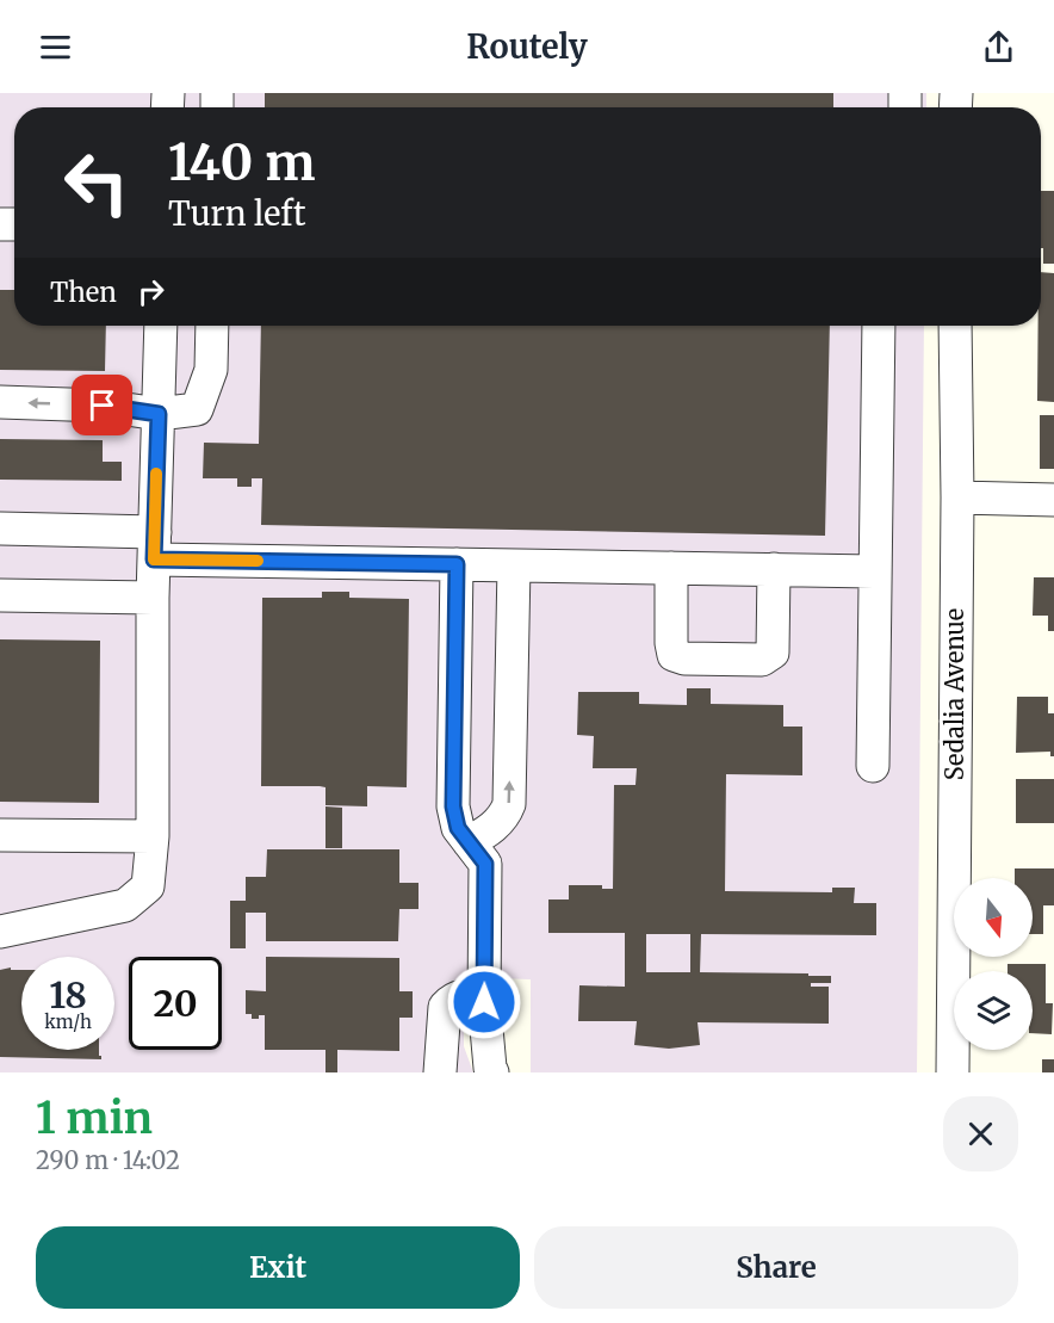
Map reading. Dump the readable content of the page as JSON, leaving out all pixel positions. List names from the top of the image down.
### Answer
{
  "streets": {
    "street": ["Sedalia Avenue"]
  },
  "north": "bottom",
  "page": {
    "header": "Routely",
    "turn": ["140 m", "Turn left"],
    "then": "Then",
    "speed": "18 km/h",
    "limit": "20",
    "heading": ["1 min", "290 m · 14:02"],
    "buttons": ["Exit", "Share"]
  }
}
